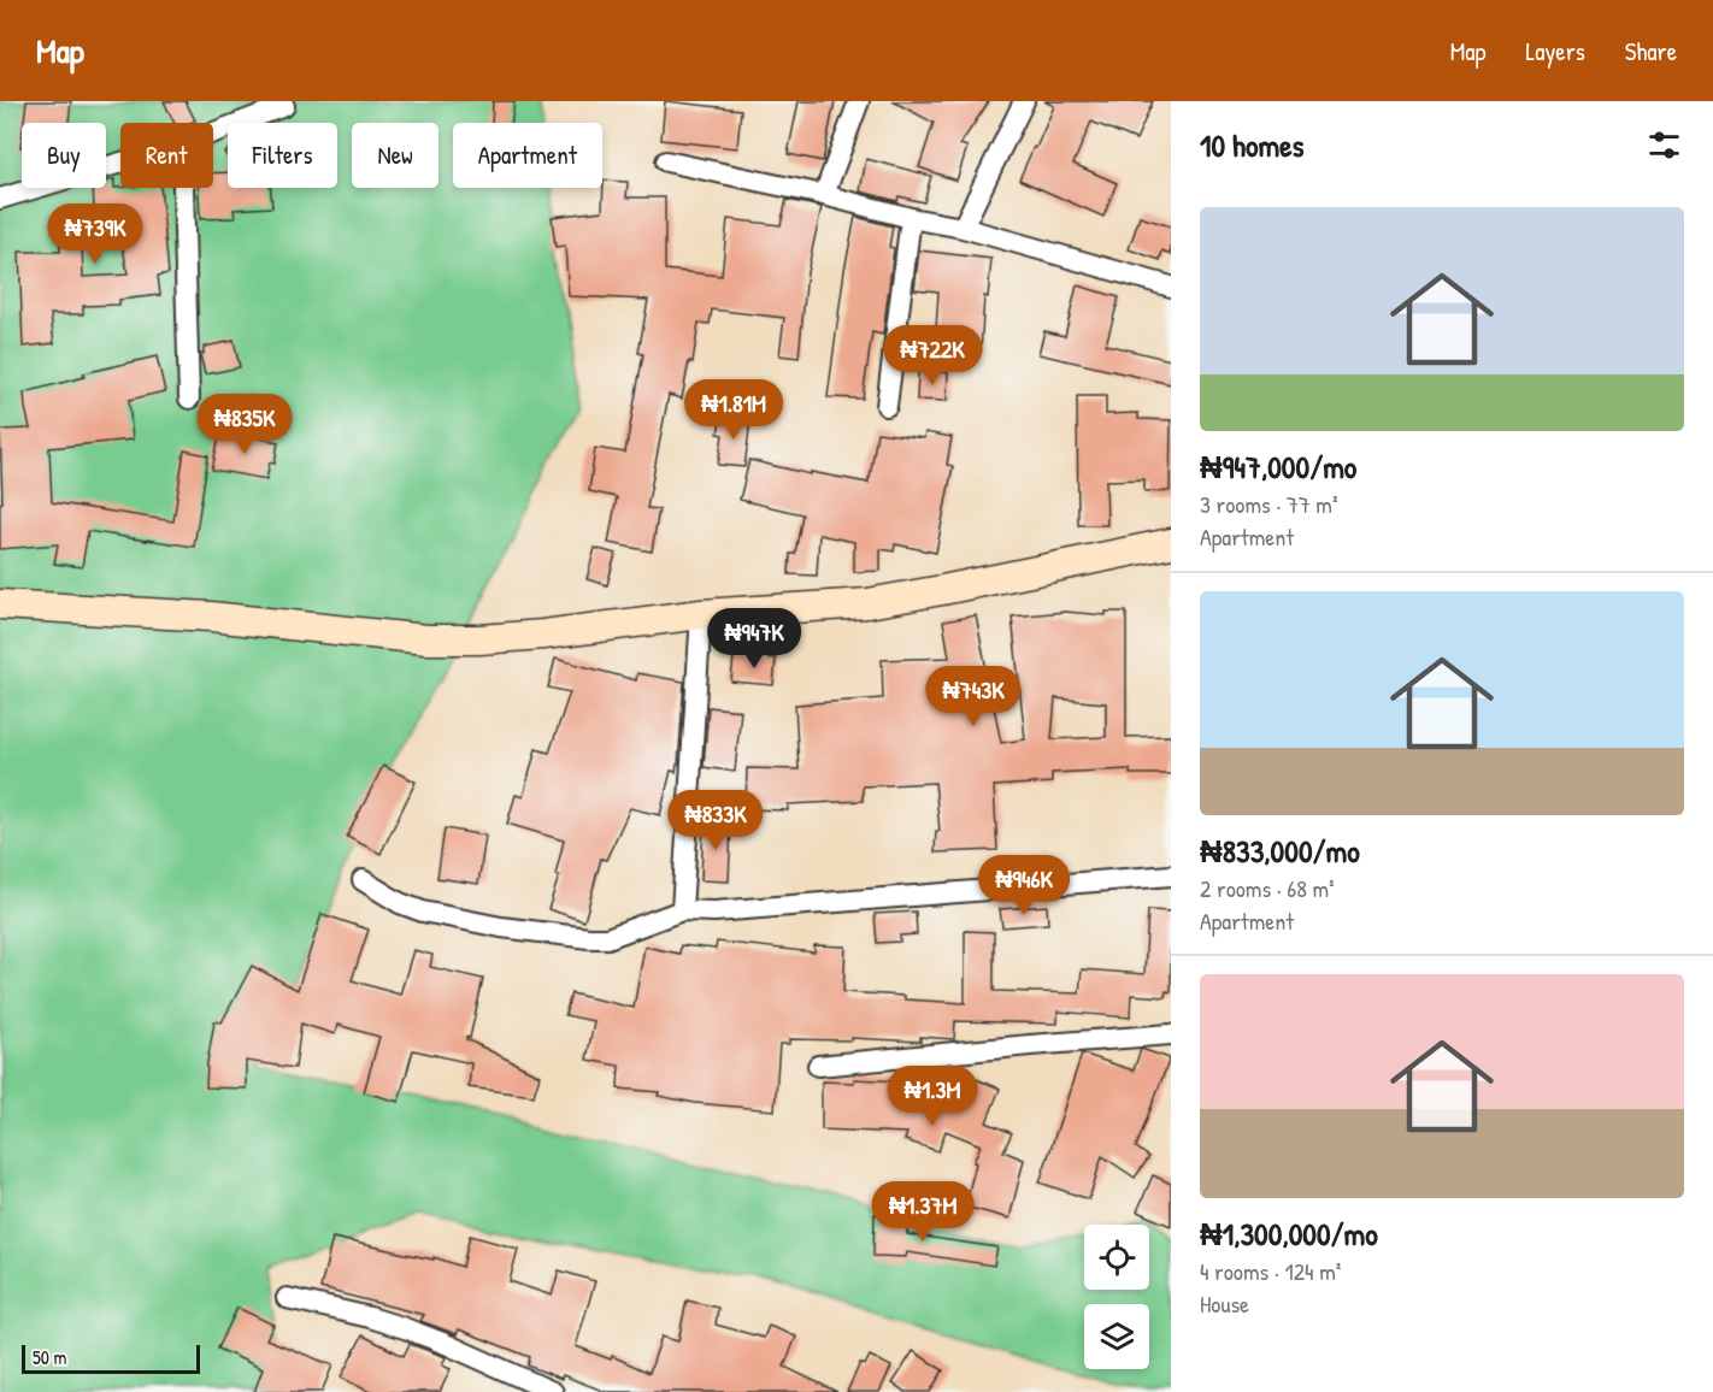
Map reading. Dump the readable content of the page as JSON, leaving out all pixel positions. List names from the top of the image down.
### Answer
{
  "scale_bar": "50 m",
  "page": {
    "header": "Map",
    "nav": ["Map", "Layers", "Share"],
    "heading": "10 homes",
    "chip": [
      "Buy",
      "Rent",
      "Filters",
      "New",
      "Apartment"
    ],
    "list": [
      {
        "name": "₦947,000/mo",
        "note": "3 rooms · 77 m² · Apartment"
      },
      {
        "name": "₦833,000/mo",
        "note": "2 rooms · 68 m² · Apartment"
      },
      {
        "name": "₦1,300,000/mo",
        "note": "4 rooms · 124 m² · House"
      }
    ],
    "price": [
      "₦739K",
      "₦722K",
      "₦1.81M",
      "₦835K",
      "₦947K",
      "₦743K",
      "₦833K",
      "₦946K",
      "₦1.3M",
      "₦1.37M"
    ],
    "scale": "50 m"
  }
}
